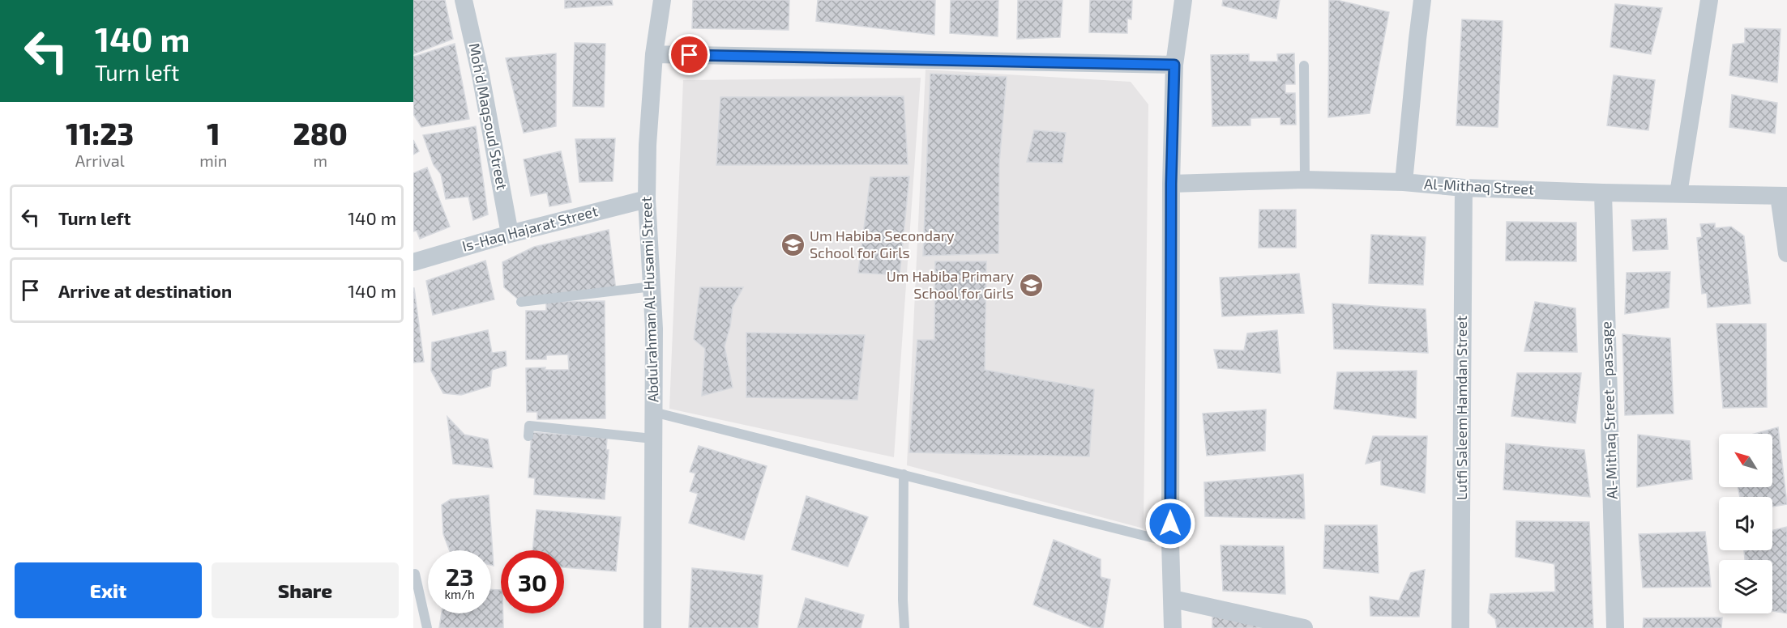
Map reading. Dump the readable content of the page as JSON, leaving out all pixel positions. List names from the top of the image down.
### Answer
{
  "streets": {
    "street": [
      "Moh'd Maqsoud Street",
      "Al-Mithaq Street",
      "Is-Haq Hajarat Street",
      "Abdulrahman Al-Husami Street",
      "Lutfi Saleem Hamdan Street",
      "Al-Mithaq Street - passage"
    ]
  },
  "crossings": [
    ["Moh'd Maqsoud Street", "Is-Haq Hajarat Street"],
    ["Al-Mithaq Street", "Lutfi Saleem Hamdan Street"],
    ["Al-Mithaq Street", "Al-Mithaq Street - passage"],
    ["Is-Haq Hajarat Street", "Abdulrahman Al-Husami Street"]
  ],
  "places": {
    "school or university": ["Um Habiba Secondary School for Girls", "Um Habiba Primary School for Girls"]
  },
  "north": "top left",
  "page": {
    "turn": ["140 m", "Turn left"],
    "eta": [
      "11:23",
      "Arrival",
      "1",
      "min",
      "280",
      "m"
    ],
    "list": [
      {
        "name": "Turn left",
        "value": "140 m"
      },
      {
        "name": "Arrive at destination",
        "value": "140 m"
      }
    ],
    "speed": "23 km/h",
    "limit": "30",
    "buttons": ["Exit", "Share"]
  }
}
